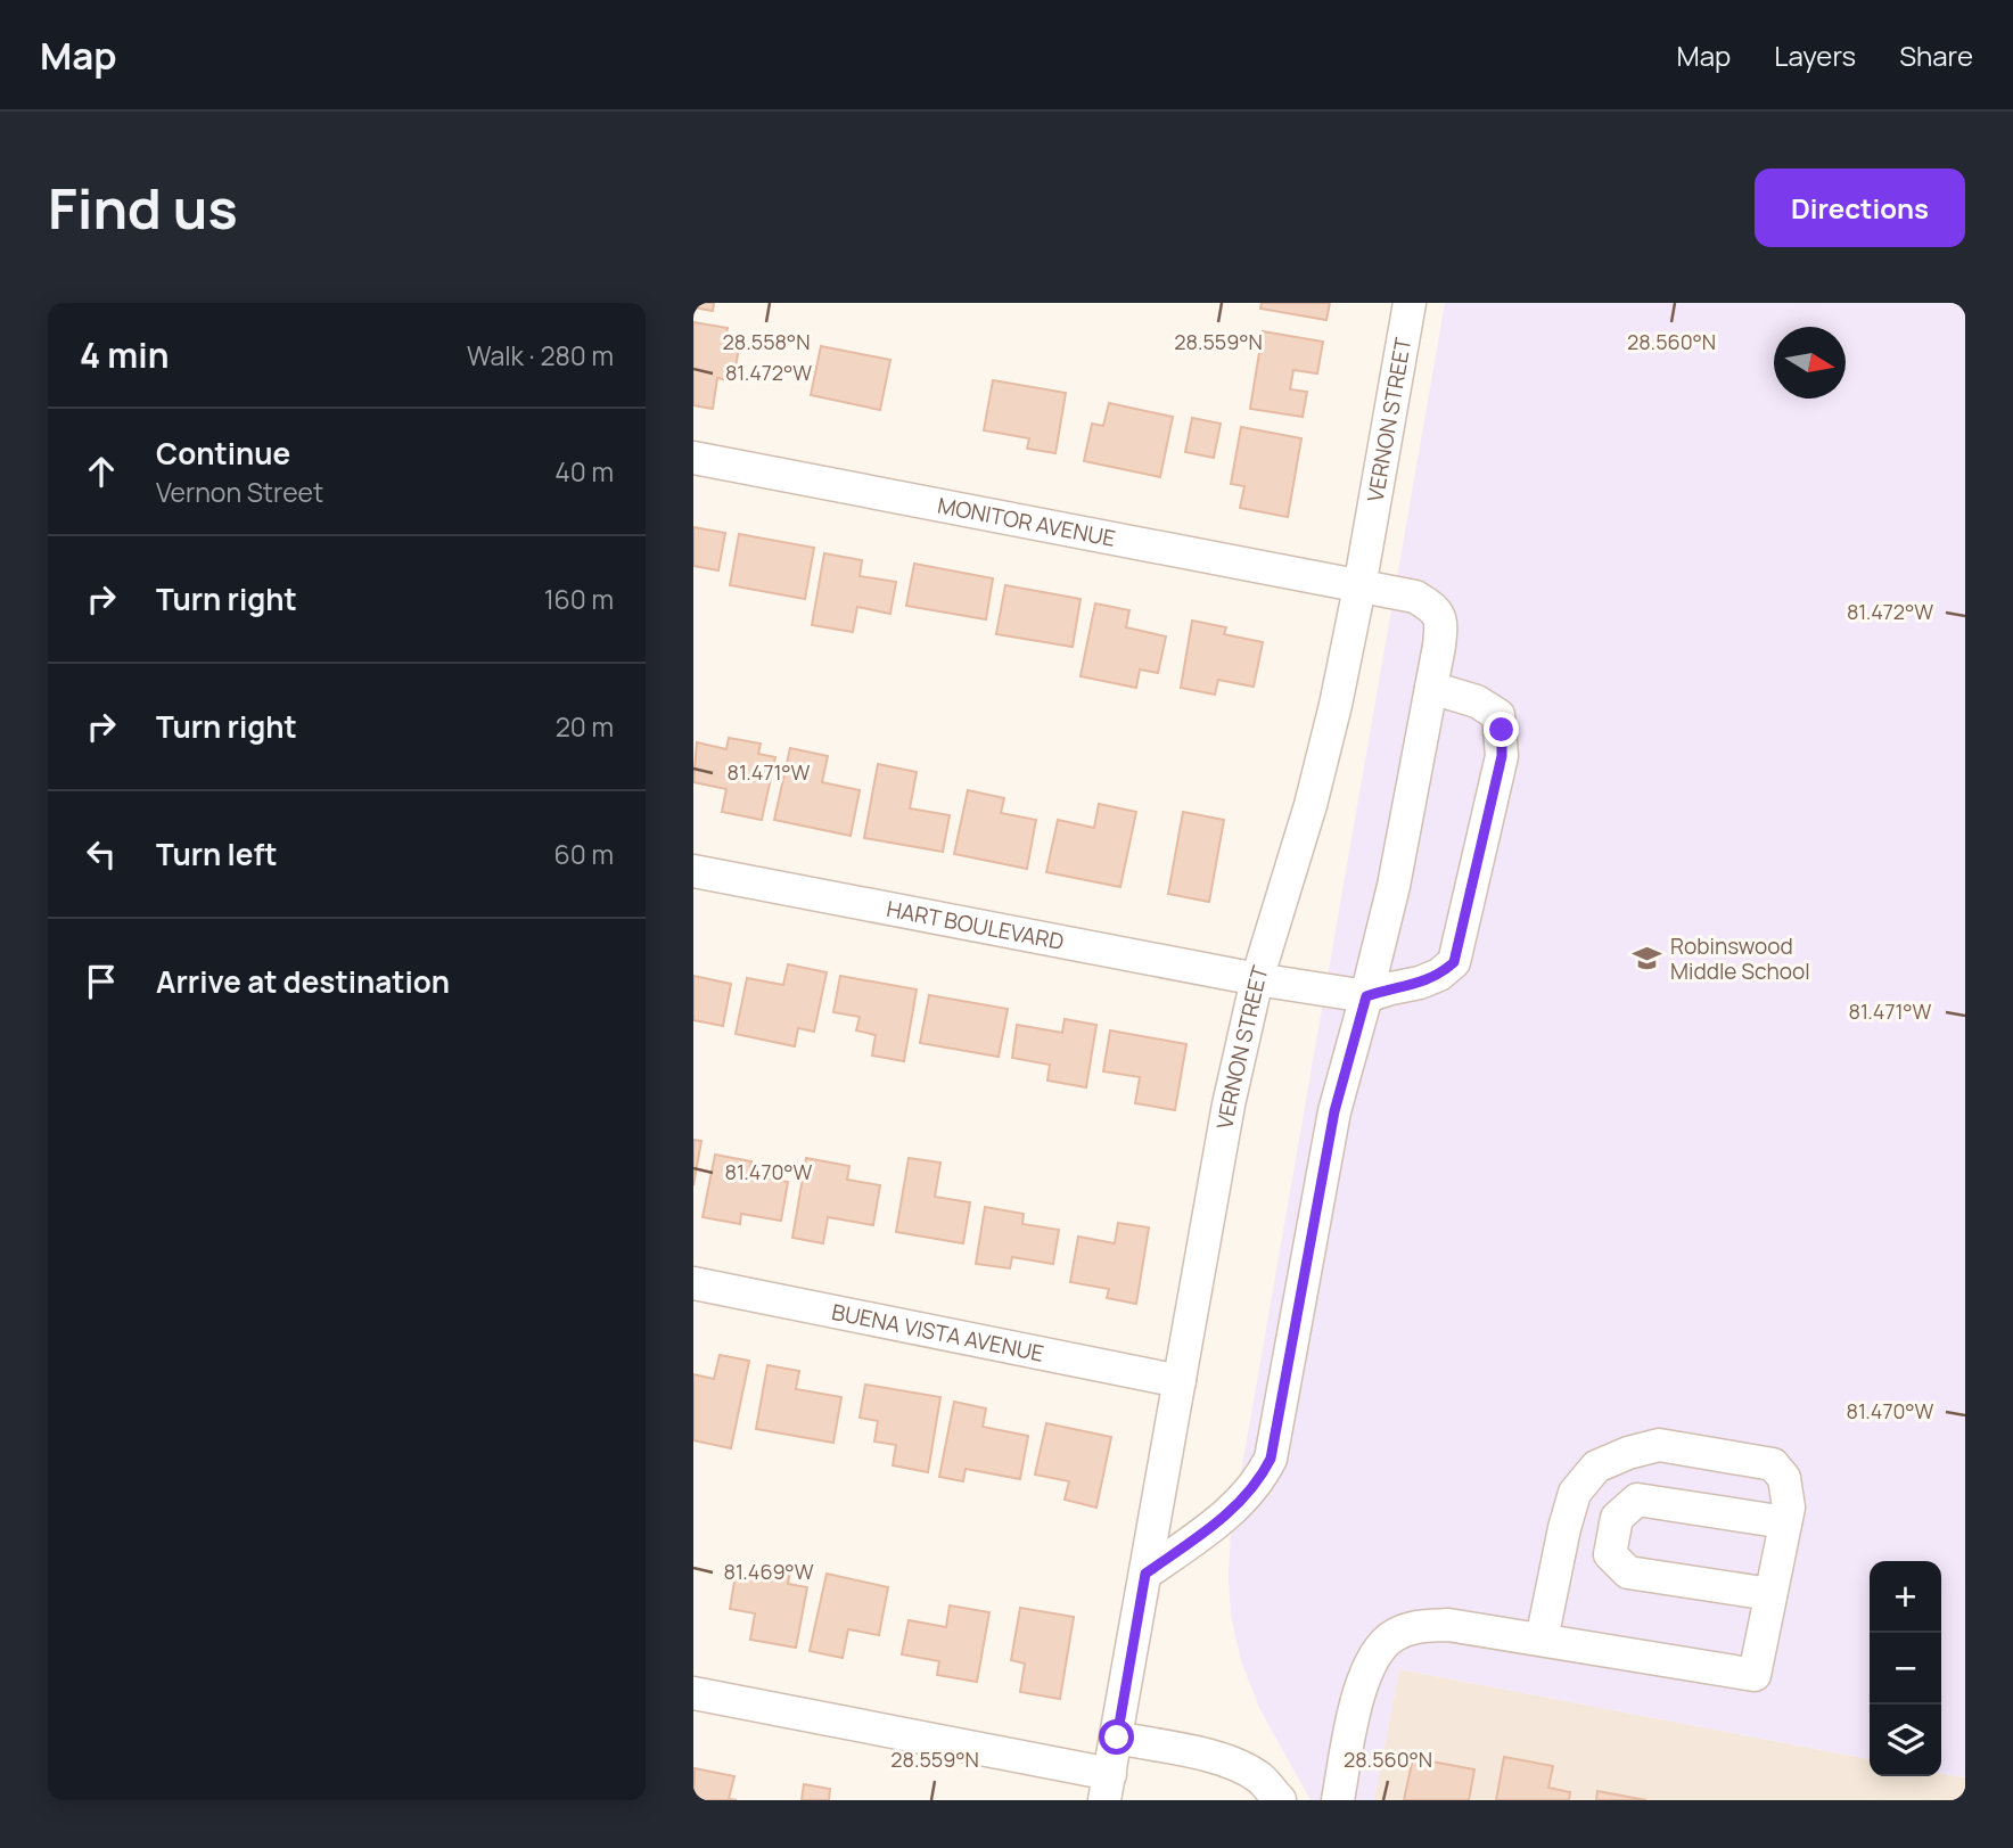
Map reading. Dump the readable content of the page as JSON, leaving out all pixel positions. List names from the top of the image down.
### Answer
{
  "streets": {
    "street": [
      "VERNON STREET",
      "MONITOR AVENUE",
      "HART BOULEVARD",
      "BUENA VISTA AVENUE"
    ]
  },
  "crossings": [
    ["VERNON STREET", "MONITOR AVENUE"],
    ["VERNON STREET", "HART BOULEVARD"],
    ["VERNON STREET", "BUENA VISTA AVENUE"]
  ],
  "places": {
    "school or university": ["Robinswood Middle School"]
  },
  "north": "right",
  "page": {
    "header": "Map",
    "nav": ["Map", "Layers", "Share"],
    "buttons": "Directions",
    "title": "Find us",
    "heading": ["4 min", "Walk · 280 m"],
    "list": [
      ["Continue", "Vernon Street", "40 m"],
      ["Turn right", "160 m"],
      ["Turn right", "20 m"],
      ["Turn left", "60 m"],
      "Arrive at destination"
    ],
    "map_buttons": ["+", "−"]
  },
  "coordinates": [
    "28.558°N",
    "28.559°N",
    "28.560°N",
    "81.472°W",
    "81.471°W",
    "81.470°W",
    "81.469°W"
  ]
}
